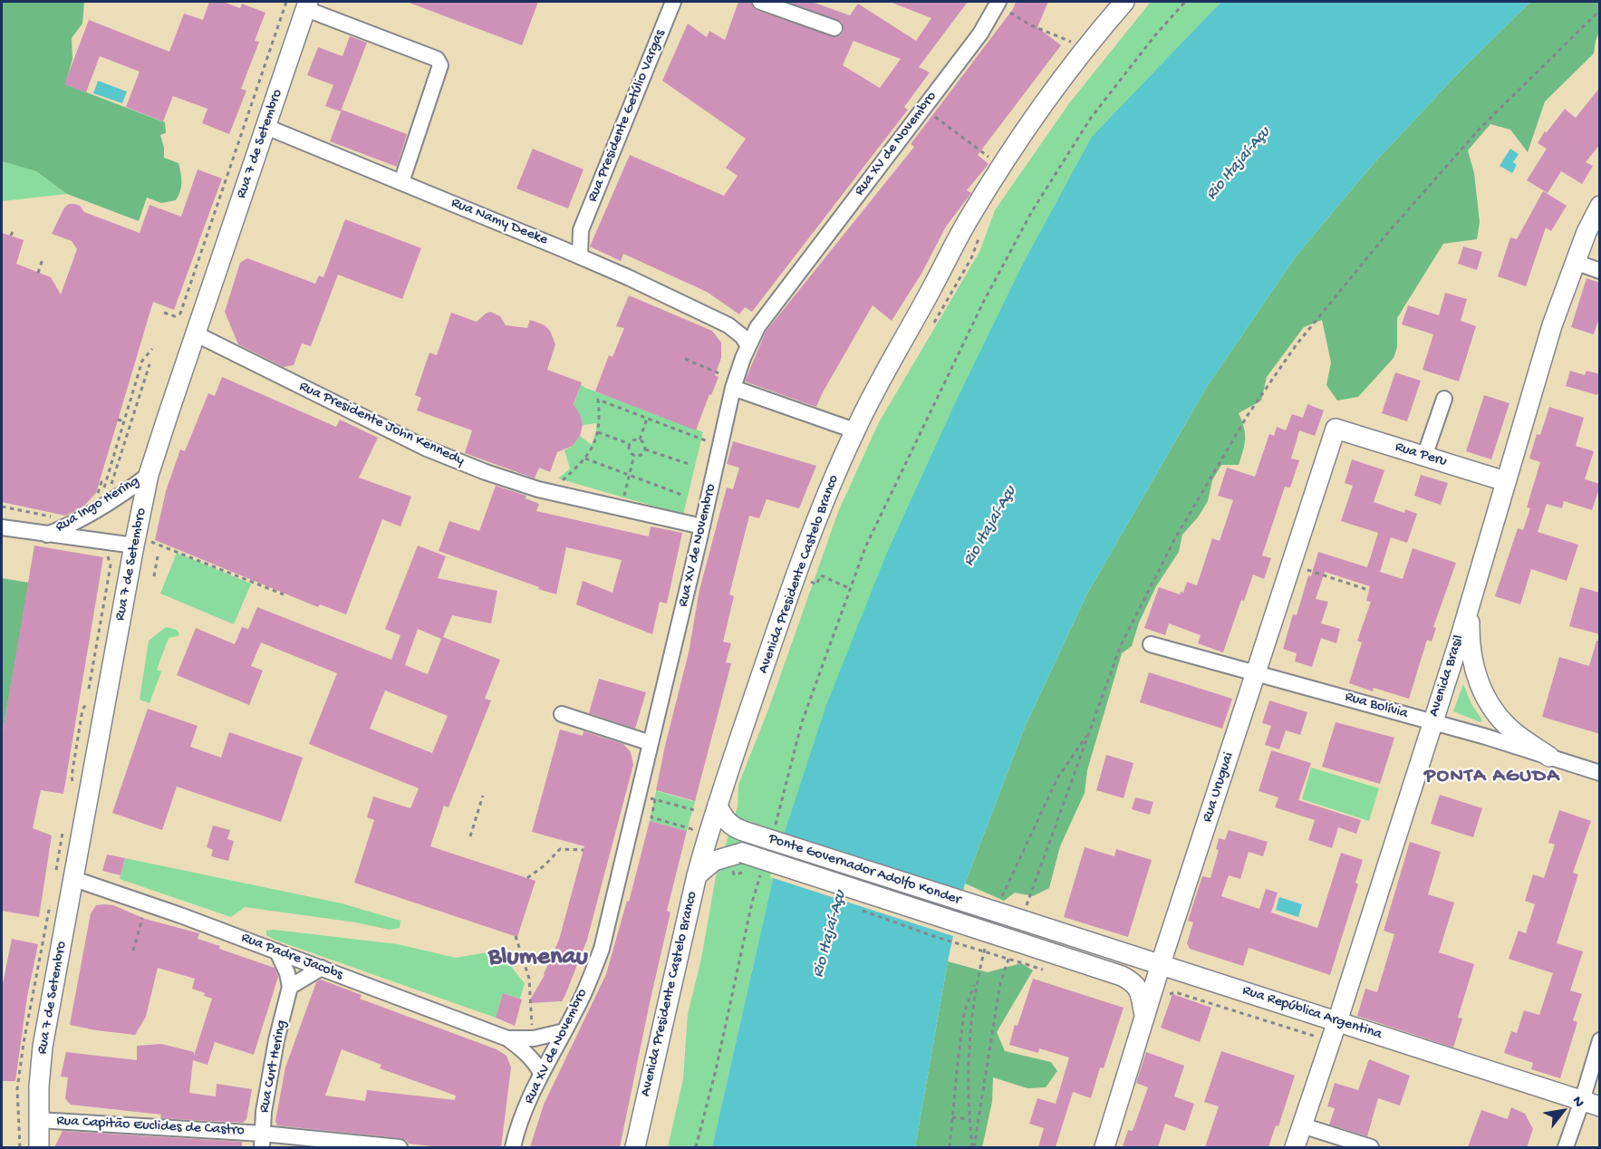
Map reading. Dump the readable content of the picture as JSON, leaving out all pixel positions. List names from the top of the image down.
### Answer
{
  "streets": {
    "main road": [
      "Rua 7 de Setembro",
      "Rua Peru",
      "Avenida Presidente Castelo Branco",
      "Avenida Brasil",
      "Rua Uruguai",
      "Ponte Governador Adolfo Konder",
      "Rua República Argentina"
    ],
    "street": [
      "Rua Presidente Getúlio Vargas",
      "Rua XV de Novembro",
      "Rua Namy Deeke",
      "Rua Presidente John Kennedy",
      "Rua Ingo Hering",
      "Rua Bolívia",
      "Rua Padre Jacobs",
      "Rua Curt Hering",
      "Rua Capitão Euclides de Castro"
    ]
  },
  "crossings": [
    ["Rua Presidente Getúlio Vargas", "Rua Namy Deeke"],
    ["Rua 7 de Setembro", "Rua Namy Deeke"],
    ["Rua 7 de Setembro", "Rua Presidente John Kennedy"],
    ["Rua 7 de Setembro", "Rua Ingo Hering"],
    ["Rua 7 de Setembro", "Rua Padre Jacobs"],
    ["Rua 7 de Setembro", "Rua Capitão Euclides de Castro"],
    ["Rua XV de Novembro", "Rua Namy Deeke"],
    ["Rua XV de Novembro", "Rua Presidente John Kennedy"],
    ["Rua XV de Novembro", "Rua Padre Jacobs"],
    ["Rua Peru", "Avenida Brasil"],
    ["Rua Peru", "Rua Uruguai"],
    ["Avenida Presidente Castelo Branco", "Ponte Governador Adolfo Konder"],
    ["Avenida Brasil", "Rua Bolívia"],
    ["Avenida Brasil", "Rua República Argentina"],
    ["Rua Bolívia", "Rua Uruguai"],
    ["Rua Uruguai", "Rua República Argentina"],
    ["Ponte Governador Adolfo Konder", "Rua República Argentina"],
    ["Rua Curt Hering", "Rua Capitão Euclides de Castro"]
  ],
  "districts": ["PONTA AGUDA", "Blumenau"],
  "water": ["Rio Itajaí-Açu"],
  "north": "top right"
}
